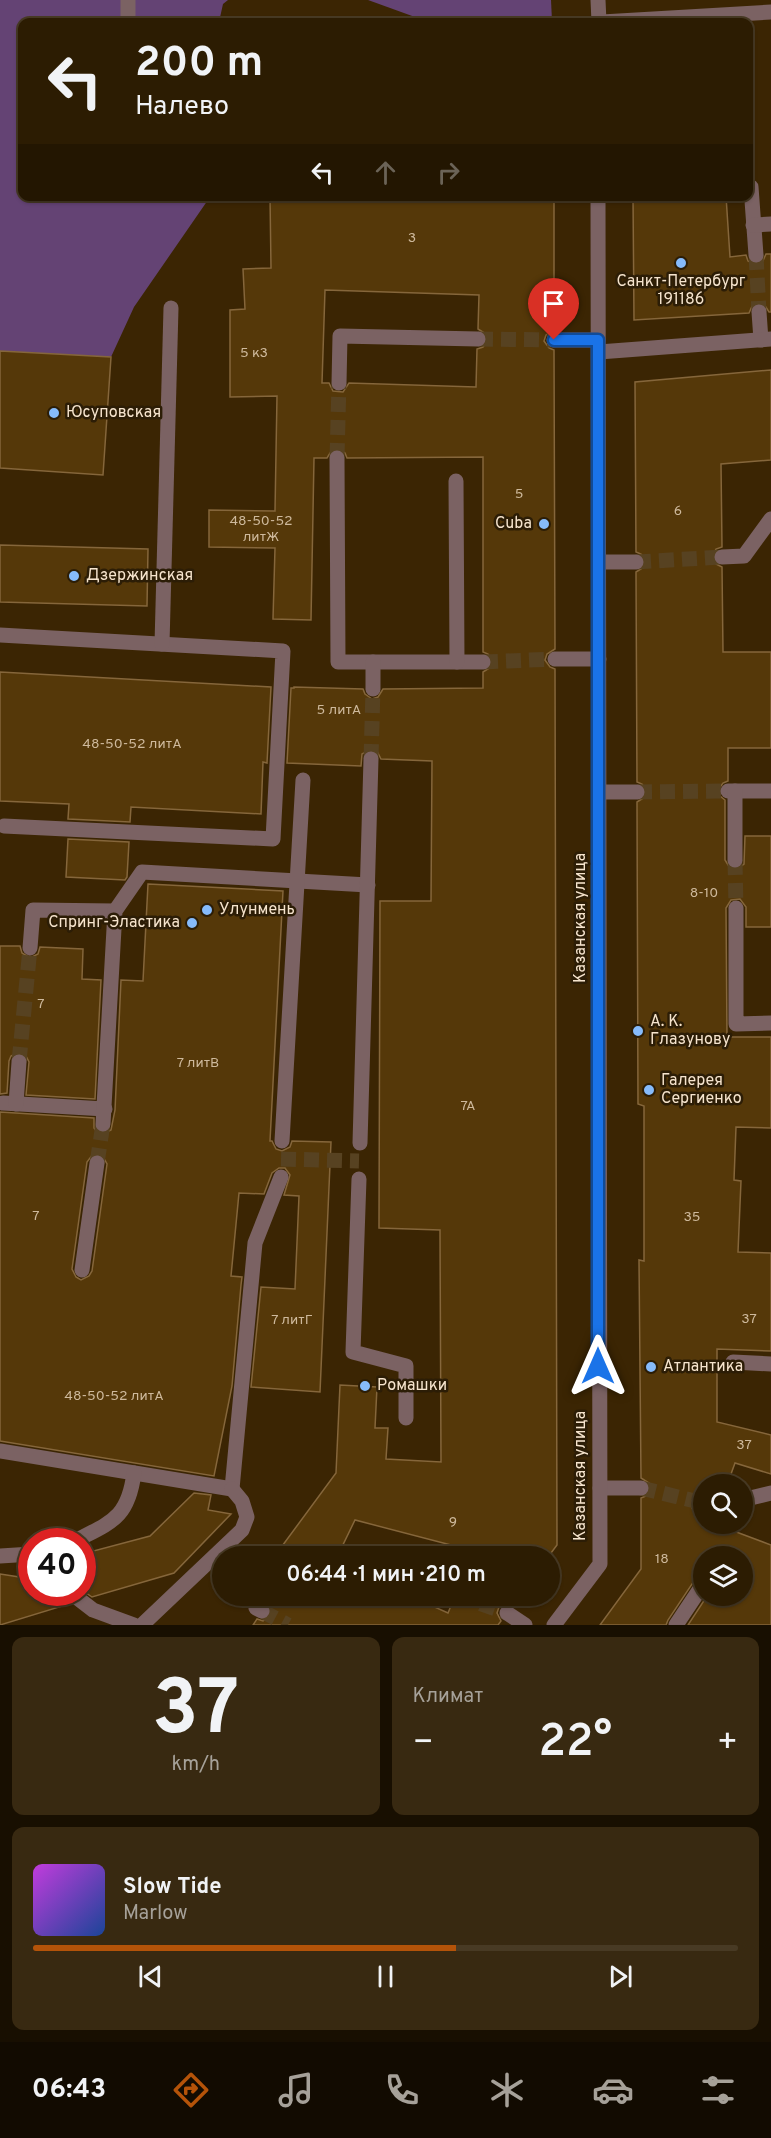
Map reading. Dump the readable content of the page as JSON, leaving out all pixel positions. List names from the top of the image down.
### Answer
{
  "streets": {
    "street": ["Казанская улица"]
  },
  "places": [
    "Санкт-Петербург 191186",
    "Юсуповская",
    "Cuba",
    "Дзержинская",
    "Улунмень",
    "Спринг-Эластика",
    "А. К. Глазунову",
    "Галерея Сергиенко",
    "Атлантика",
    "Ромашки"
  ],
  "house_numbers": [
    "3",
    "5 к3",
    "5",
    "6",
    "48-50-52 литЖ",
    "5 литА",
    "48-50-52 литА",
    "8-10",
    "7",
    "7 литВ",
    "7А",
    "7",
    "35",
    "37",
    "7 литГ",
    "48-50-52 литА",
    "37",
    "9",
    "18"
  ],
  "page": {
    "turn": ["200 m", "Налево"],
    "limit": "40",
    "trip": "06:44 · 1 мин · 210 m",
    "tile": [
      ["37", "km/h"],
      "Климат"
    ],
    "heat": ["−", "22°", "+"],
    "song": ["Slow Tide", "Marlow"],
    "tabs": "06:43"
  }
}
